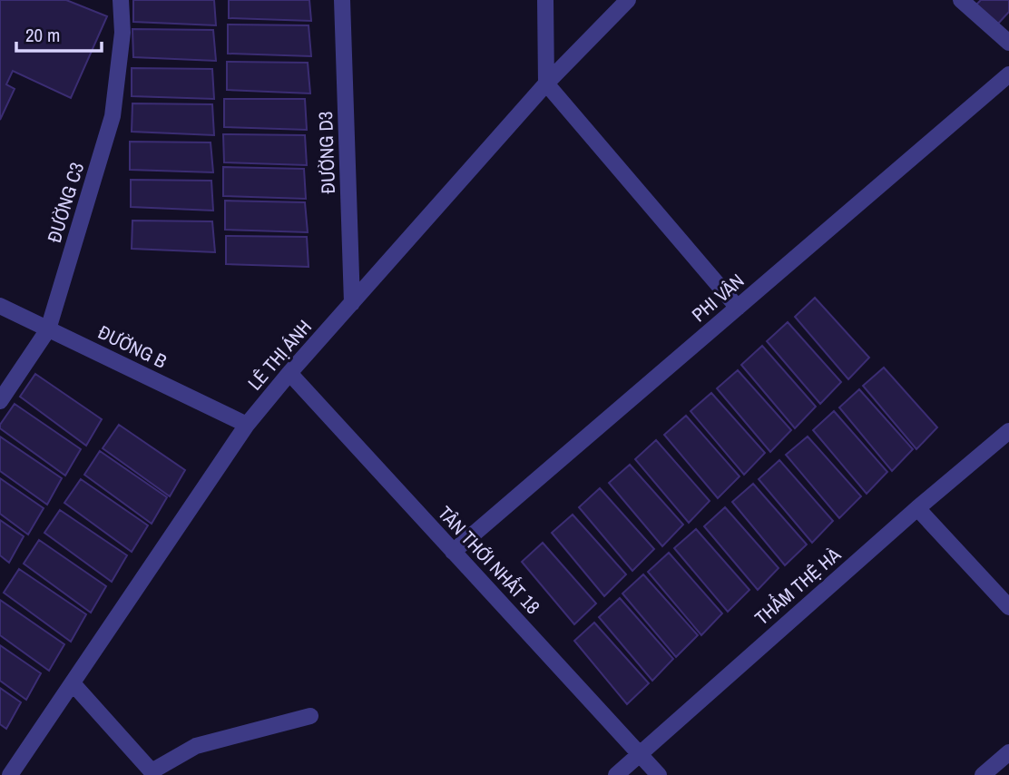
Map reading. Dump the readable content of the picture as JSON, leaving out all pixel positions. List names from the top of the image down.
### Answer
{
  "streets": {
    "street": [
      "ĐƯỜNG D3",
      "ĐƯỜNG C3",
      "PHI VÂN",
      "ĐƯỜNG B",
      "LÊ THỊ ÁNH",
      "TÂN THỚI NHẤT 18",
      "THẨM THỆ HÀ"
    ]
  },
  "crossings": [
    ["ĐƯỜNG D3", "LÊ THỊ ÁNH"],
    ["ĐƯỜNG C3", "ĐƯỜNG B"],
    ["PHI VÂN", "TÂN THỚI NHẤT 18"],
    ["ĐƯỜNG B", "LÊ THỊ ÁNH"],
    ["LÊ THỊ ÁNH", "TÂN THỚI NHẤT 18"],
    ["TÂN THỚI NHẤT 18", "THẨM THỆ HÀ"]
  ],
  "scale_bar": "20 m"
}
